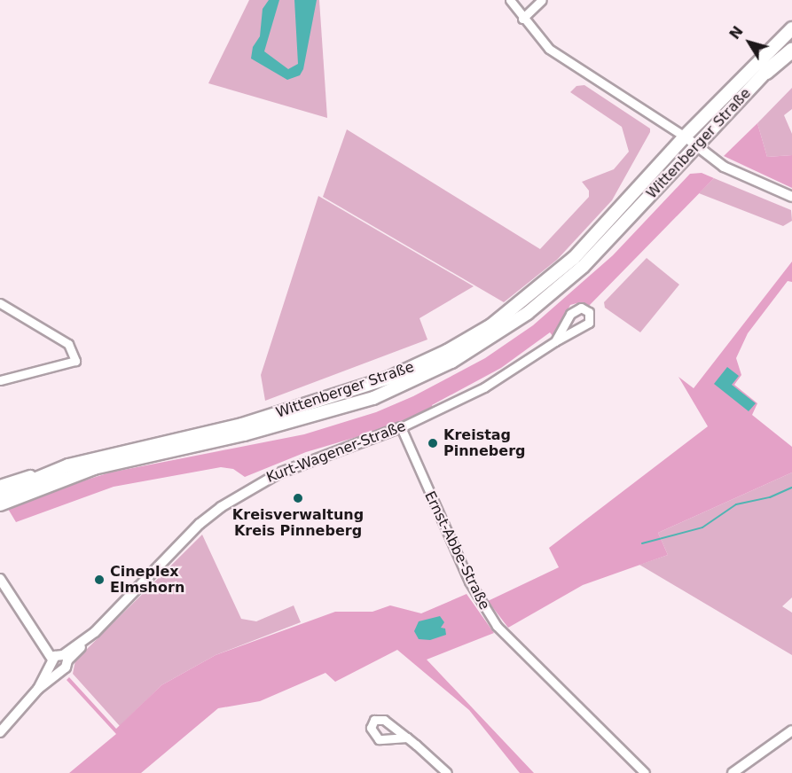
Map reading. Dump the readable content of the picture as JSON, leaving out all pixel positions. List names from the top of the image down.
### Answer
{
  "streets": {
    "main road": ["Wittenberger Straße"],
    "street": ["Kurt-Wagener-Straße", "Ernst-Abbe-Straße"]
  },
  "crossings": [
    ["Kurt-Wagener-Straße", "Ernst-Abbe-Straße"]
  ],
  "places": ["Kreistag Pinneberg", "Kreisverwaltung Kreis Pinneberg", "Cineplex Elmshorn"],
  "north": "top left"
}
